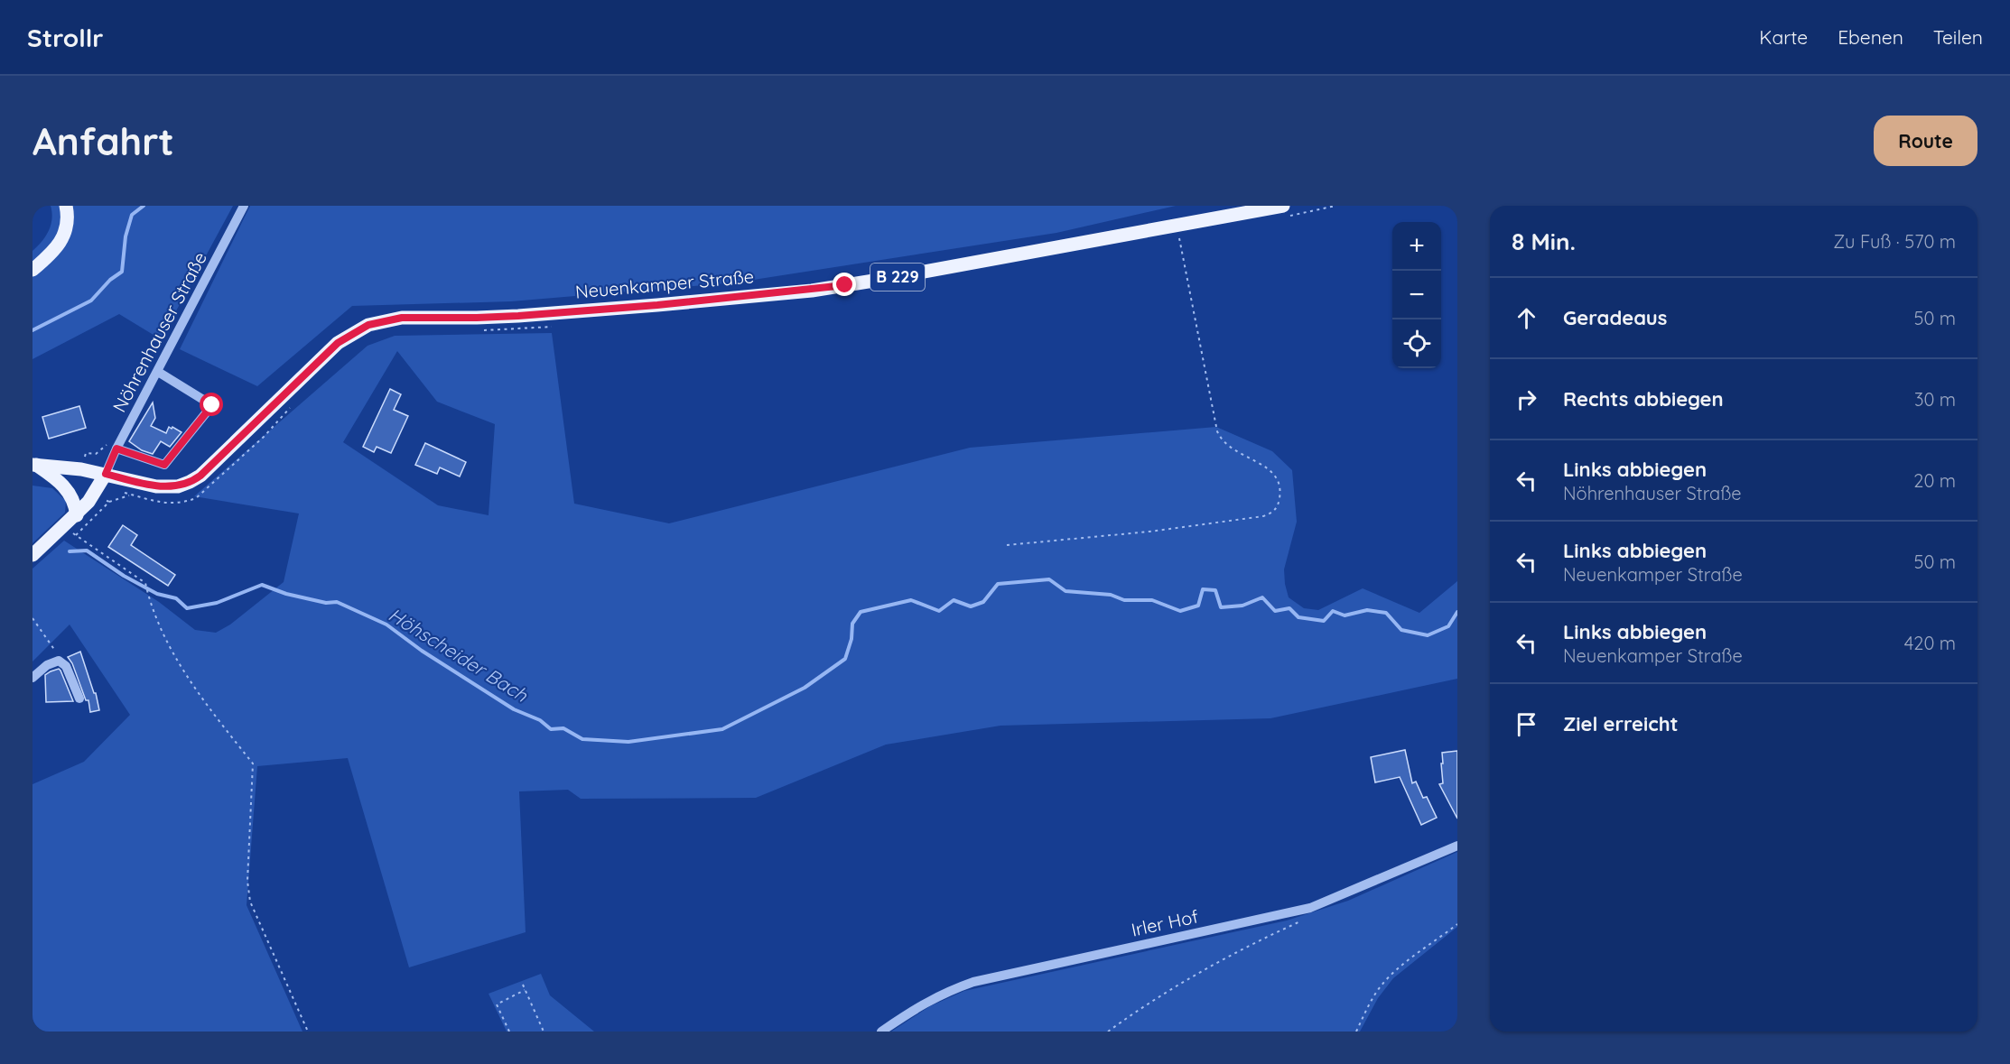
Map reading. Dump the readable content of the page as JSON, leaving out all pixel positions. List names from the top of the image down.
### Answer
{
  "streets": {
    "main road": ["B 229", "Neuenkamper Straße"],
    "street": ["Nöhrenhauser Straße", "Irler Hof"]
  },
  "crossings": [
    ["B 229", "Neuenkamper Straße"],
    ["B 229", "Nöhrenhauser Straße"],
    ["Neuenkamper Straße", "Nöhrenhauser Straße"]
  ],
  "water": ["Höhscheider Bach"],
  "page": {
    "header": "Strollr",
    "nav": ["Karte", "Ebenen", "Teilen"],
    "buttons": "Route",
    "title": "Anfahrt",
    "heading": ["8 Min.", "Zu Fuß · 570 m"],
    "map_buttons": ["+", "−"],
    "list": [
      ["Geradeaus", "50 m"],
      ["Rechts abbiegen", "30 m"],
      ["Links abbiegen", "Nöhrenhauser Straße", "20 m"],
      ["Links abbiegen", "Neuenkamper Straße", "50 m"],
      ["Links abbiegen", "Neuenkamper Straße", "420 m"],
      "Ziel erreicht"
    ]
  }
}
